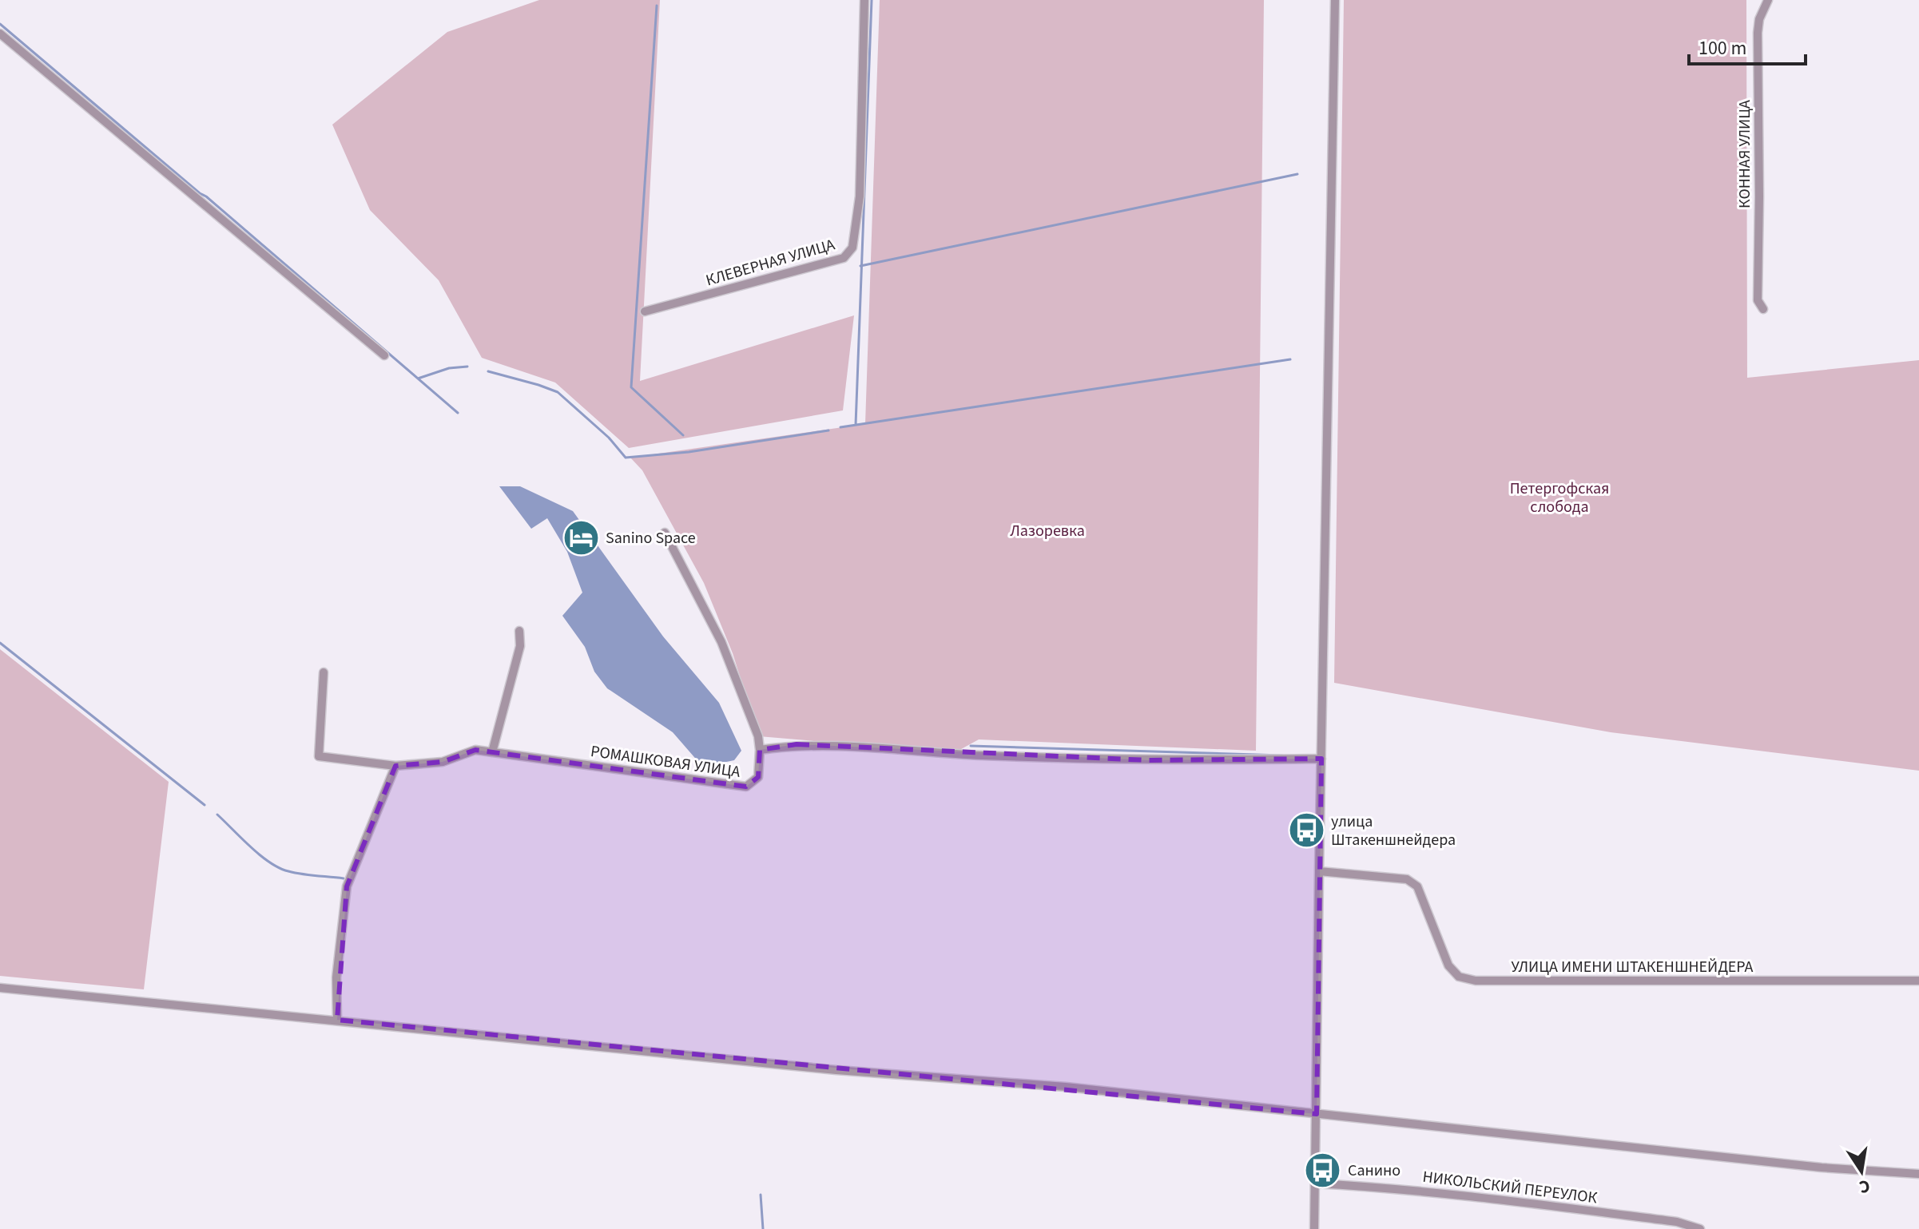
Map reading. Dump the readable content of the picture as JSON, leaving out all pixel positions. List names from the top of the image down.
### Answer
{
  "streets": {
    "street": [
      "КОННАЯ УЛИЦА",
      "КЛЕВЕРНАЯ УЛИЦА",
      "РОМАШКОВАЯ УЛИЦА",
      "УЛИЦА ИМЕНИ ШТАКЕНШНЕЙДЕРА",
      "НИКОЛЬСКИЙ ПЕРЕУЛОК"
    ]
  },
  "parks": ["Петергофская слобода", "Лазоревка"],
  "places": {
    "hotel": ["Sanino Space"],
    "bus stop": ["улица Штакеншнейдера", "Санино"]
  },
  "scale_bar": "100 m",
  "north": "bottom"
}
